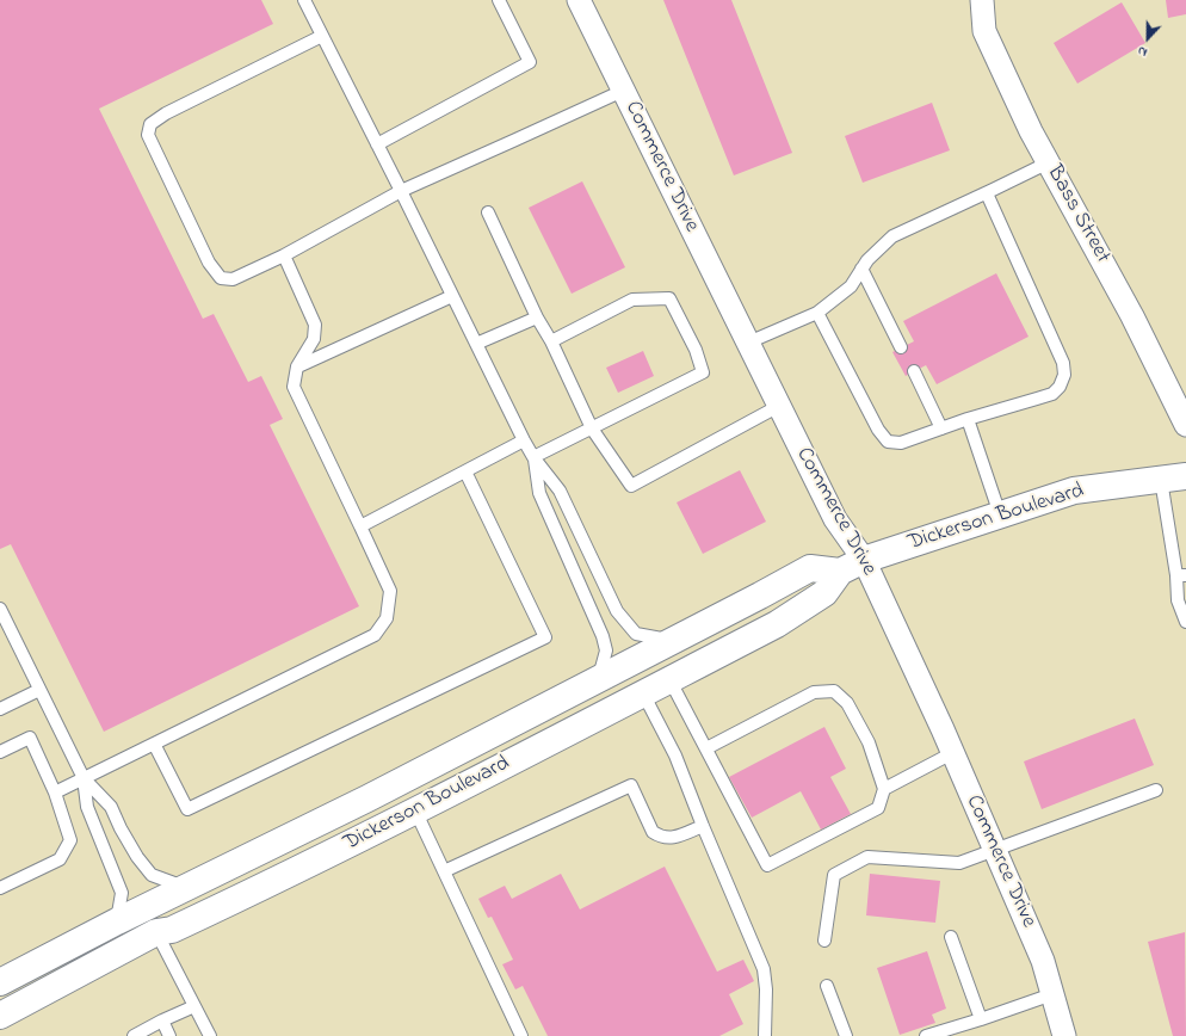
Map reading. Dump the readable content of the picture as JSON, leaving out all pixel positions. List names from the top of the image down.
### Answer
{
  "streets": {
    "main road": ["Dickerson Boulevard"],
    "street": ["Commerce Drive", "Bass Street"]
  },
  "crossings": [
    ["Commerce Drive", "Dickerson Boulevard"]
  ],
  "north": "bottom"
}
